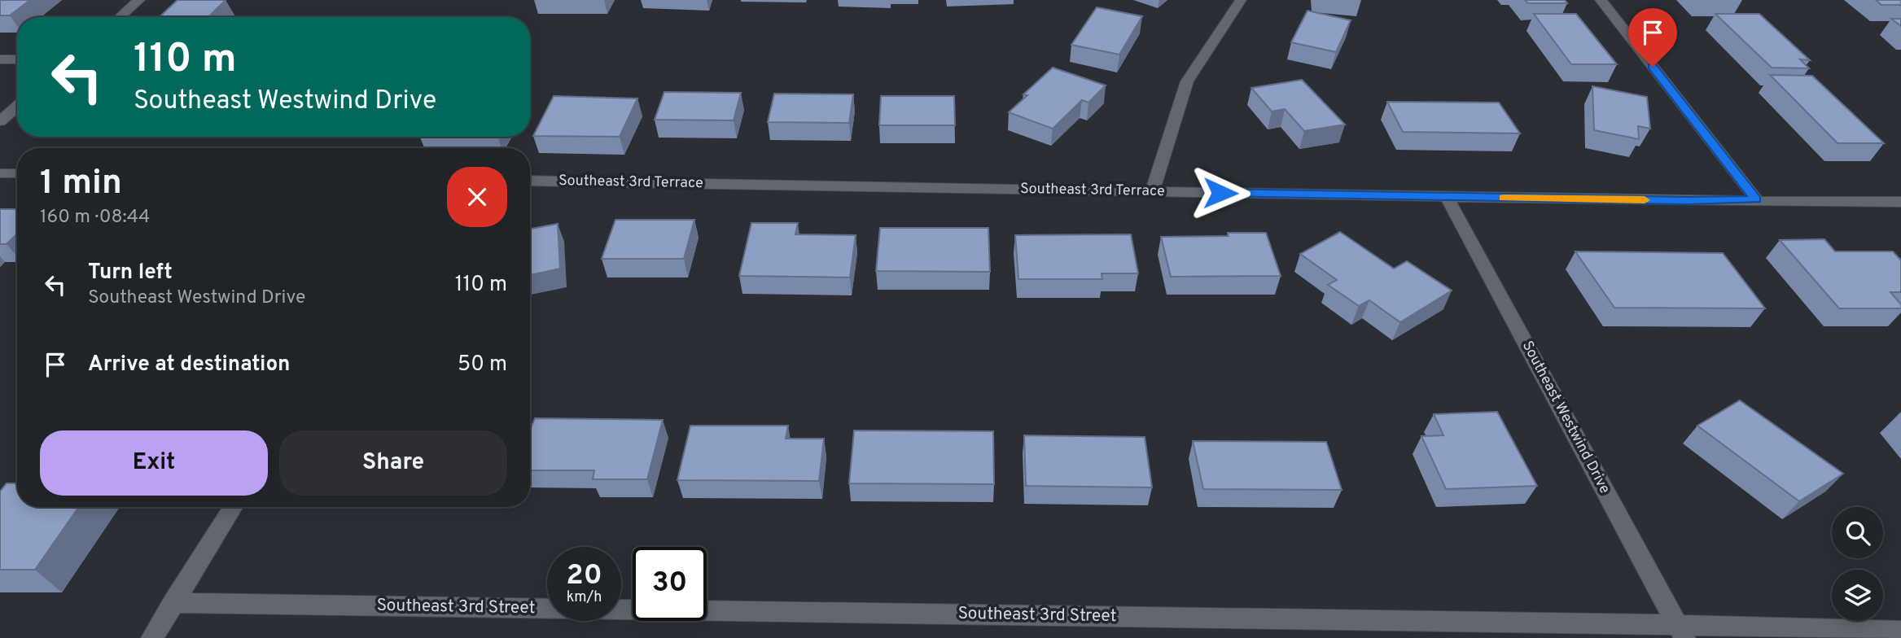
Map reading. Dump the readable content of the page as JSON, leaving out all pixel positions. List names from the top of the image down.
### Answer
{
  "streets": {
    "street": ["Southeast 3rd Terrace", "Southeast Westwind Drive", "Southeast 3rd Street"]
  },
  "crossings": [
    ["Southeast 3rd Terrace", "Southeast Westwind Drive"],
    ["Southeast Westwind Drive", "Southeast 3rd Street"]
  ],
  "page": {
    "turn": ["110 m", "Southeast Westwind Drive"],
    "heading": ["1 min", "160 m · 08:44"],
    "list": [
      {
        "name": "Turn left",
        "note": "Southeast Westwind Drive",
        "value": "110 m"
      },
      {
        "name": "Arrive at destination",
        "value": "50 m"
      }
    ],
    "buttons": ["Exit", "Share"],
    "speed": "20 km/h",
    "limit": "30"
  }
}
